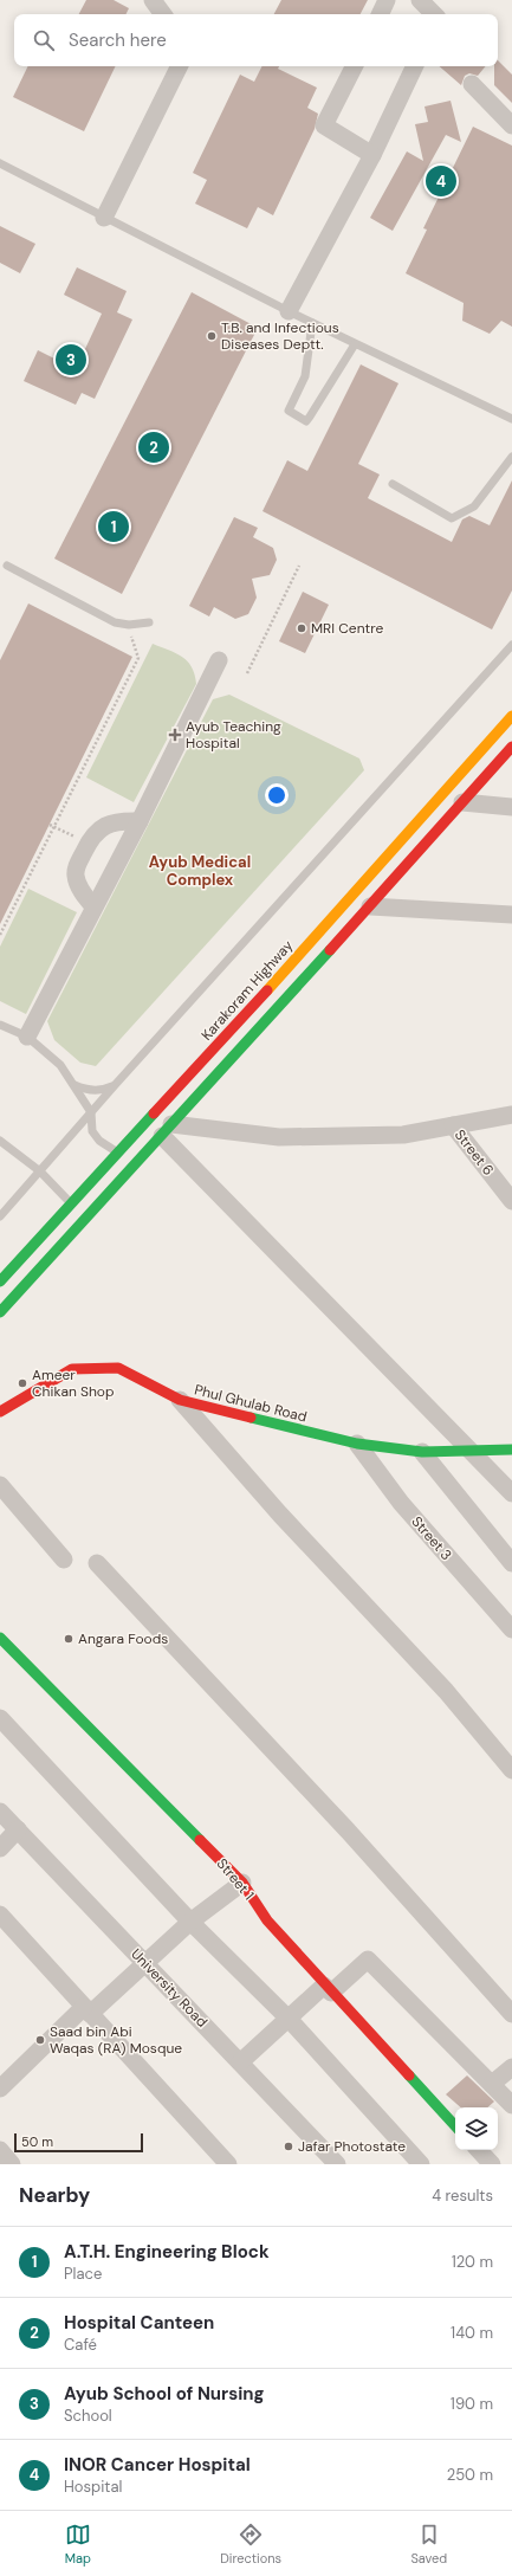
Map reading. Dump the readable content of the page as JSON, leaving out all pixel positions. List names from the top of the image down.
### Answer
{
  "streets": {
    "main road": ["Karakoram Highway", "Phul Ghulab Road", "Street 1"],
    "street": ["Street 6", "Street 3", "University Road"]
  },
  "crossings": [
    ["Phul Ghulab Road", "Street 3"]
  ],
  "districts": ["Ayub Medical Complex"],
  "places": {
    "other": [
      "T.B. and Infectious Diseases Deptt.",
      "MRI Centre",
      "Ameer Chikan Shop",
      "Angara Foods",
      "Saad bin Abi Waqas (RA) Mosque",
      "Jafar Photostate"
    ],
    "health": ["Ayub Teaching Hospital"]
  },
  "scale_bar": "50 m",
  "page": {
    "search": "Search here",
    "pins": [
      "4",
      "3",
      "2",
      "1"
    ],
    "scale": "50 m",
    "heading": ["Nearby", "4 results"],
    "list": [
      {
        "mark": "1",
        "name": "A.T.H. Engineering Block",
        "note": "Place",
        "value": "120 m"
      },
      {
        "mark": "2",
        "name": "Hospital Canteen",
        "note": "Café",
        "value": "140 m"
      },
      {
        "mark": "3",
        "name": "Ayub School of Nursing",
        "note": "School",
        "value": "190 m"
      },
      {
        "mark": "4",
        "name": "INOR Cancer Hospital",
        "note": "Hospital",
        "value": "250 m"
      }
    ],
    "nav": ["Map", "Directions", "Saved"]
  }
}
